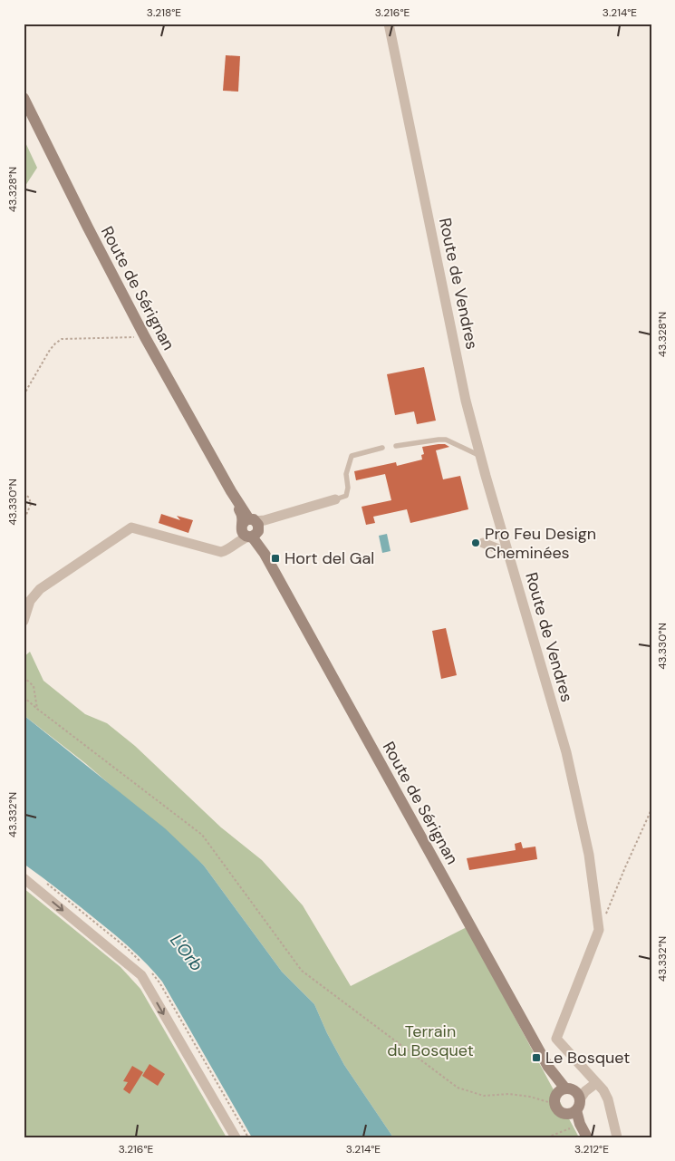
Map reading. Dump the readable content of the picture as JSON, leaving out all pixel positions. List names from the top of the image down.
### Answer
{
  "streets": {
    "main road": ["Route de Sérignan"],
    "street": ["Route de Vendres"]
  },
  "water": ["L'Orb"],
  "parks": ["Terrain du Bosquet"],
  "places": {
    "other": ["Pro Feu Design Cheminées"],
    "transit": ["Hort del Gal", "Le Bosquet"]
  },
  "coordinates": [
    "3.218°E",
    "3.216°E",
    "3.214°E",
    "43.328°N",
    "43.330°N",
    "43.332°N",
    "3.212°E"
  ]
}
